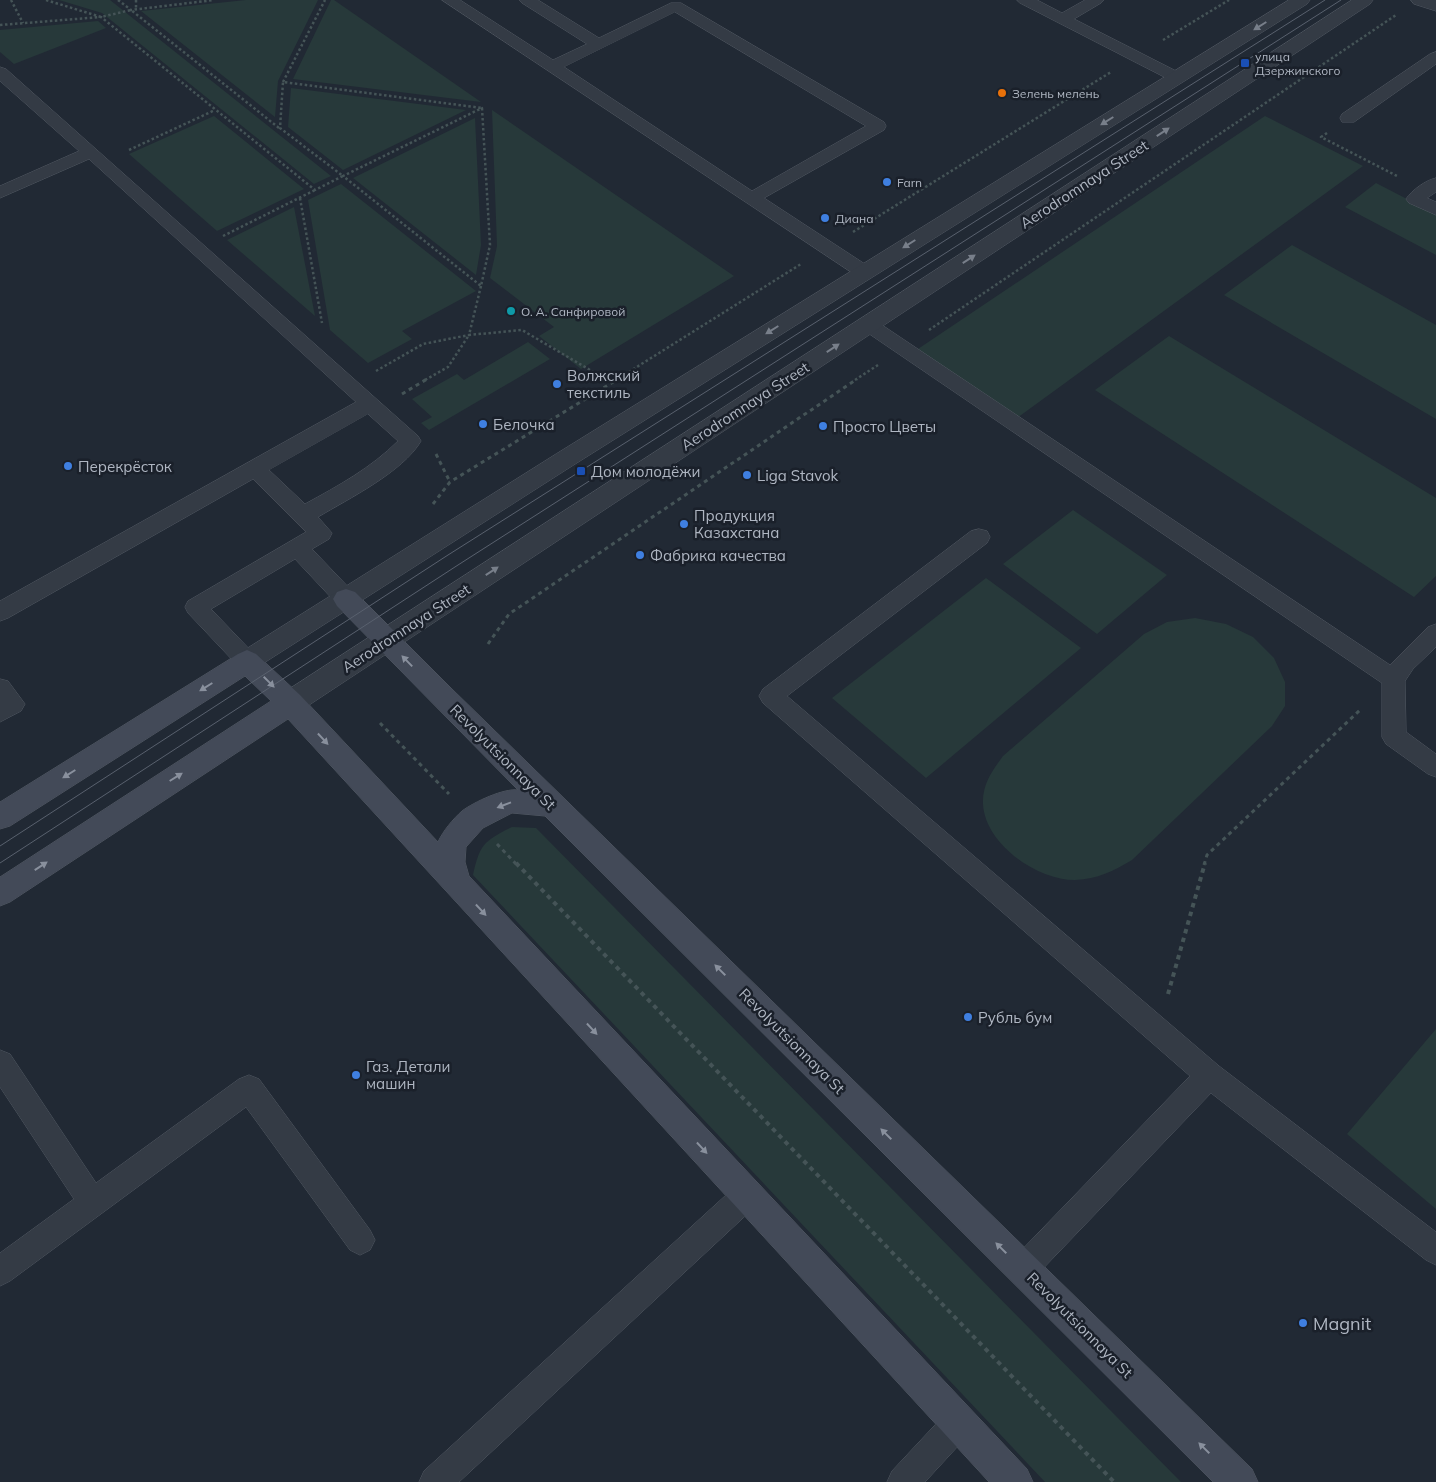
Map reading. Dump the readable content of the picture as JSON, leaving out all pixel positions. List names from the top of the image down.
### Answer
{
  "streets": {
    "main road": ["Aerodromnaya Street", "Revolyutsionnaya St"]
  },
  "crossings": [
    ["Aerodromnaya Street", "Revolyutsionnaya St"]
  ],
  "places": {
    "transit": ["улица Дзержинского", "Дом молодёжи"],
    "other": [
      "Зелень мелень",
      "Farn",
      "Диана",
      "О. А. Санфировой",
      "Волжский текстиль",
      "Белочка",
      "Просто Цветы",
      "Перекрёсток",
      "Liga Stavok",
      "Продукция Казахстана",
      "Фабрика качества",
      "Рубль бум",
      "Газ. Детали машин",
      "Magnit"
    ]
  }
}
